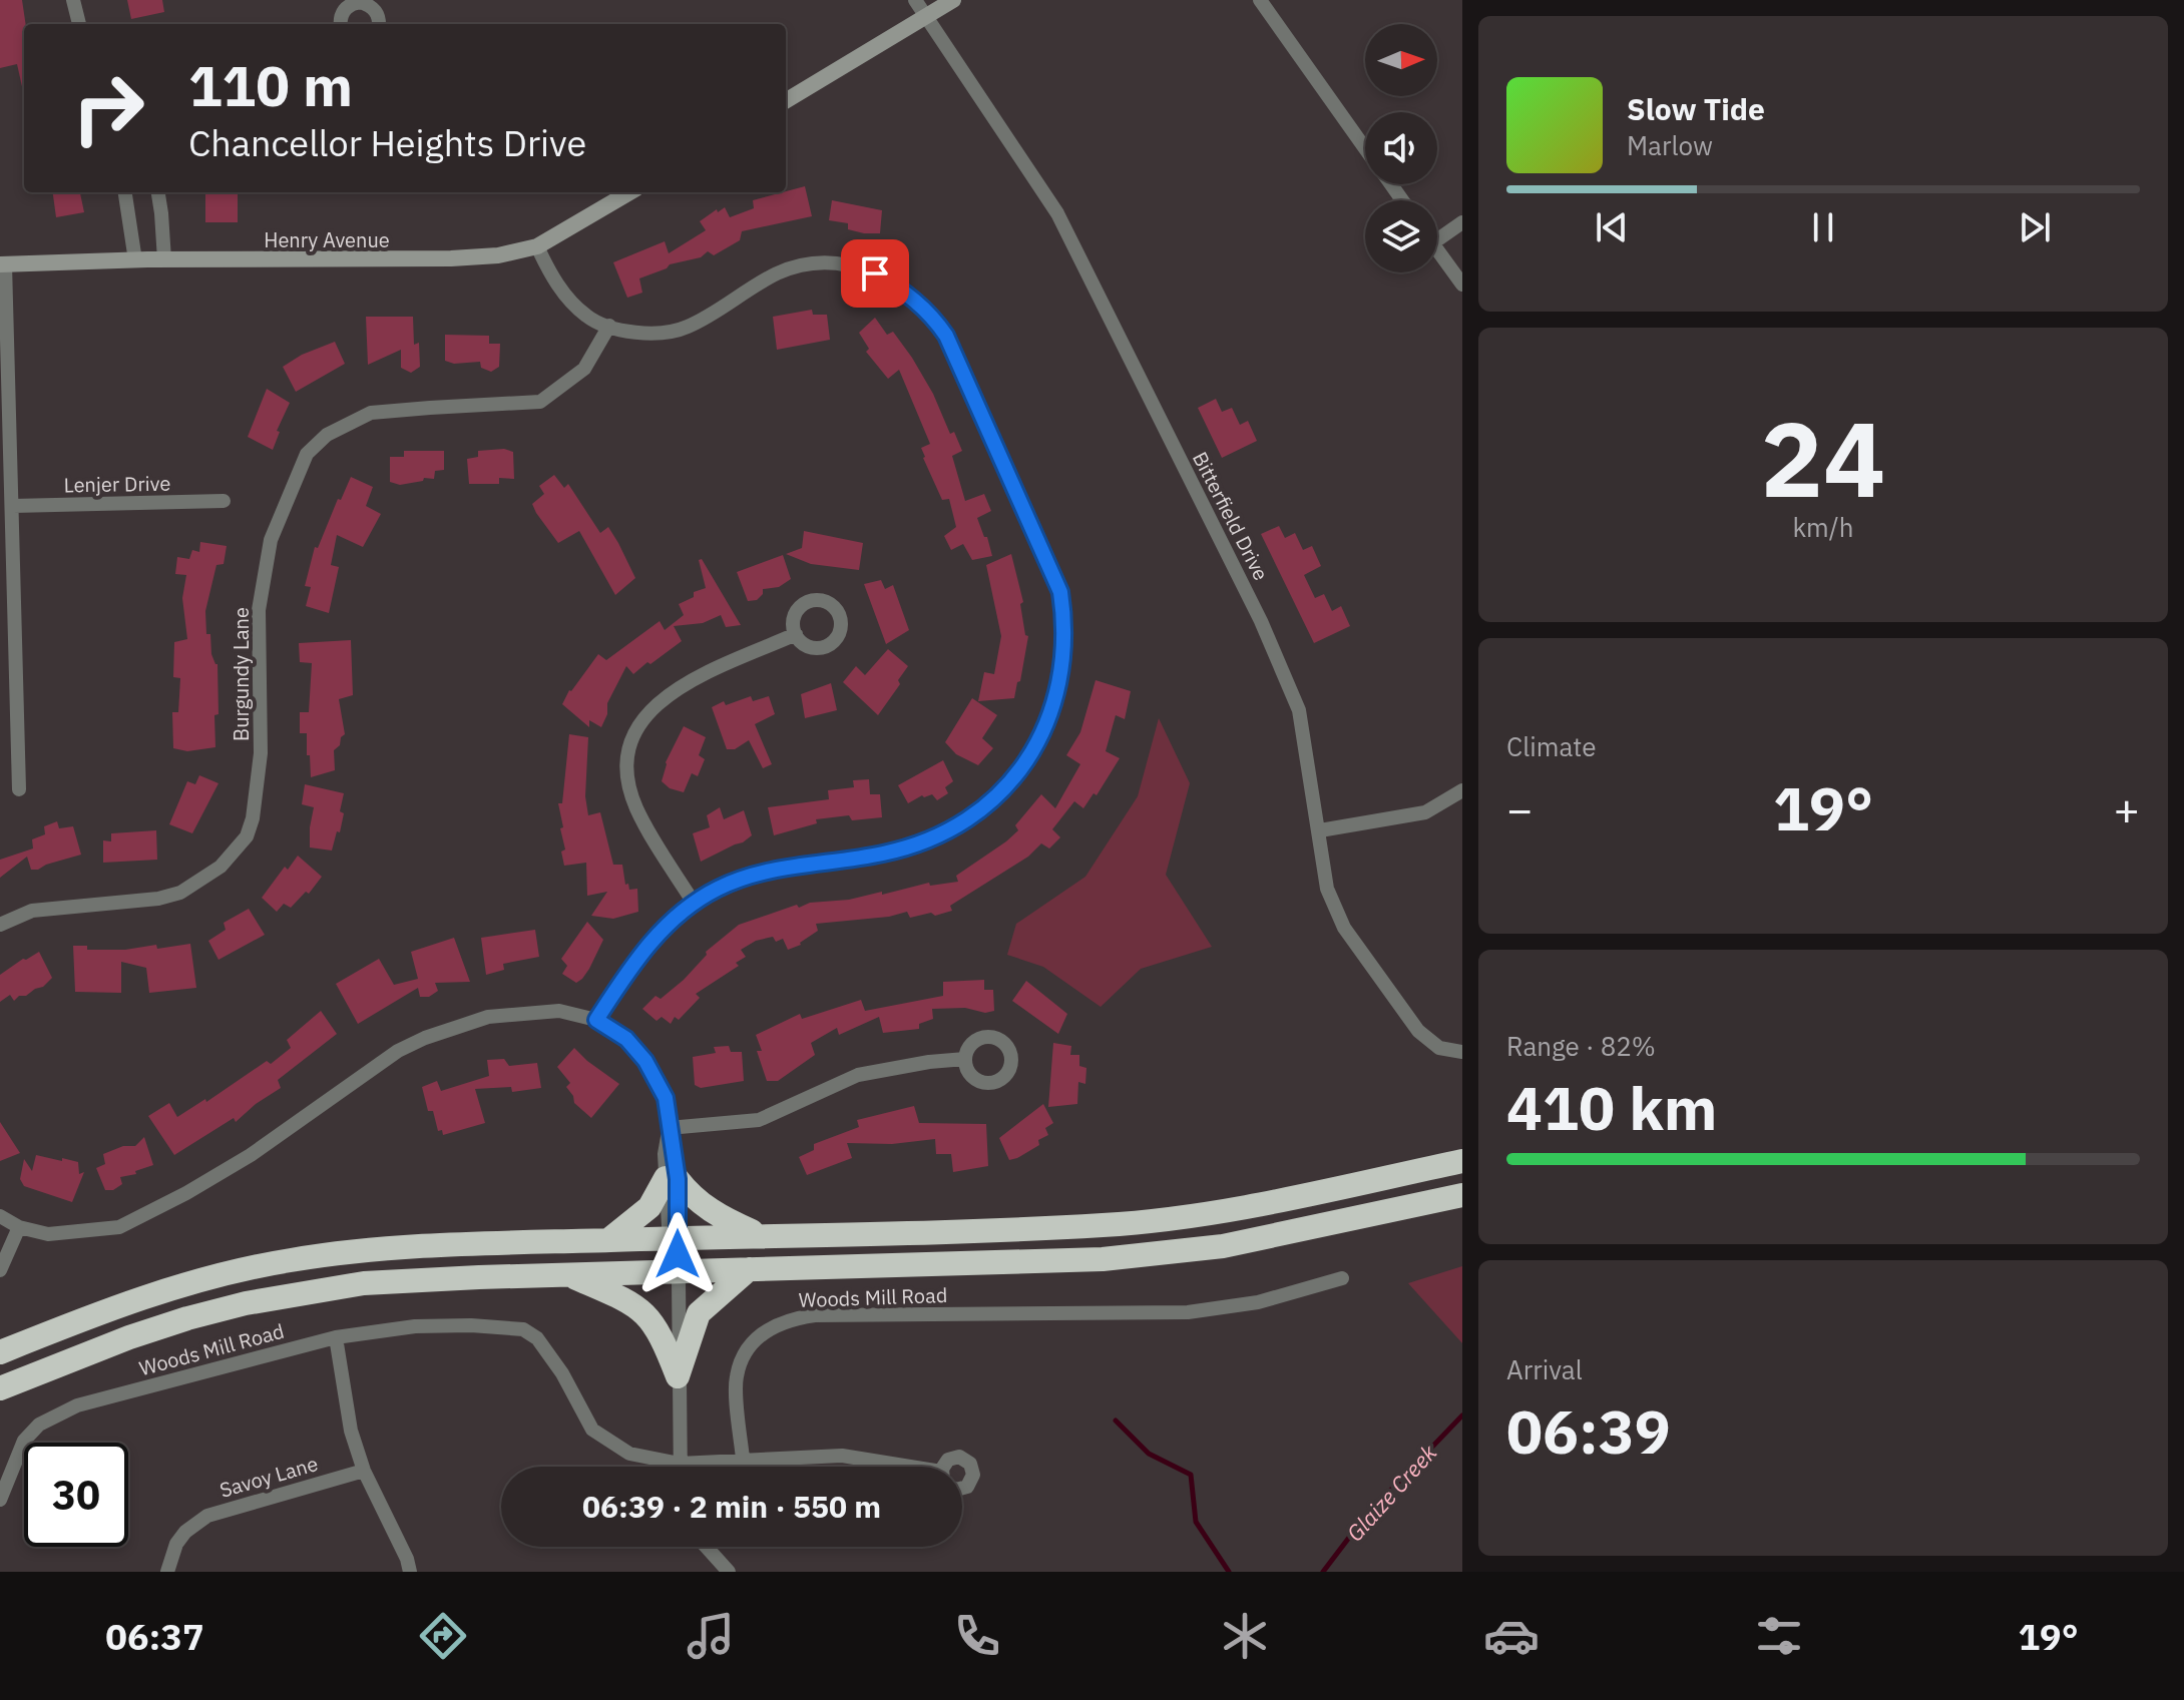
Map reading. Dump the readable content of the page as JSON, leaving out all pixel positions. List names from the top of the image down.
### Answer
{
  "streets": {
    "street": [
      "Henry Avenue",
      "Lenjer Drive",
      "Bitterfield Drive",
      "Burgundy Lane",
      "Woods Mill Road",
      "Savoy Lane"
    ]
  },
  "water": ["Glaize Creek"],
  "north": "right",
  "page": {
    "turn": ["110 m", "Chancellor Heights Drive"],
    "song": ["Slow Tide", "Marlow"],
    "tile": [
      ["24", "km/h"],
      "Climate",
      ["Range · 82%", "410 km"],
      ["Arrival", "06:39"]
    ],
    "heat": ["−", "19°", "+"],
    "limit": "30",
    "trip": "06:39 · 2 min · 550 m",
    "tabs": ["06:37", "19°"]
  }
}
